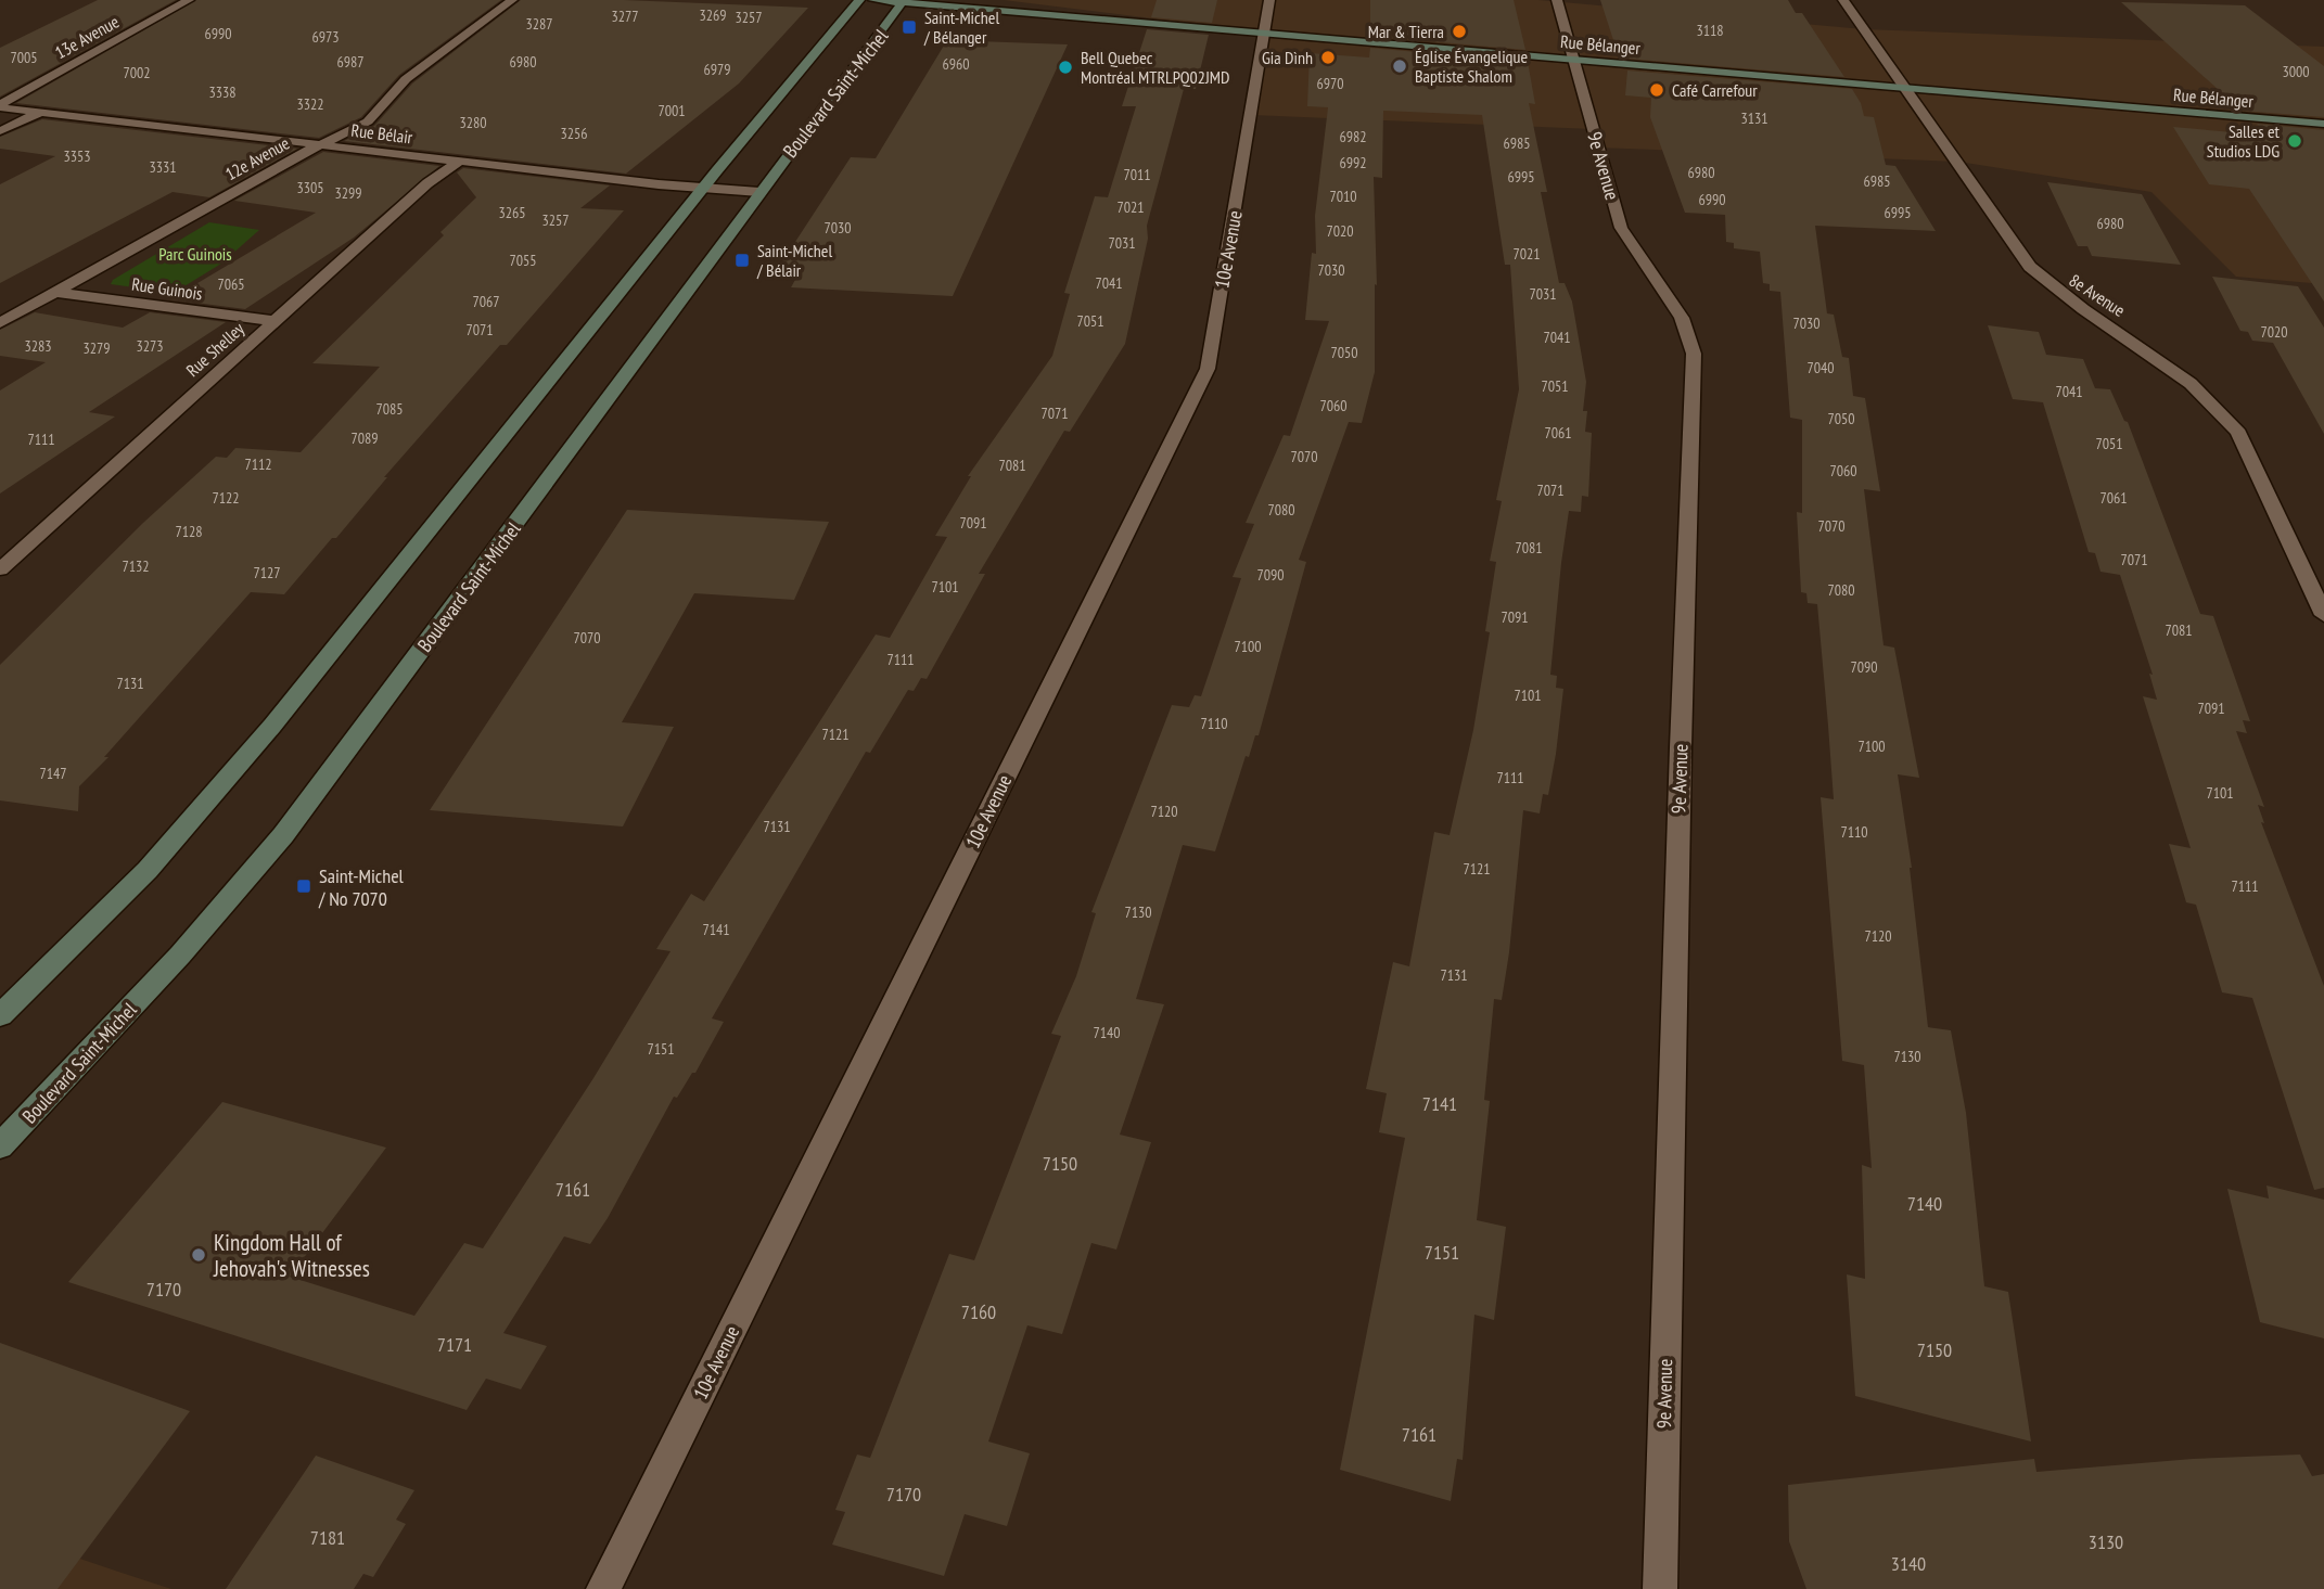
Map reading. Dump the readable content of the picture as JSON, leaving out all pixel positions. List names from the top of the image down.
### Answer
{
  "streets": {
    "main road": ["Rue Bélanger", "Boulevard Saint-Michel"],
    "street": [
      "13e Avenue",
      "Rue Bélair",
      "12e Avenue",
      "9e Avenue",
      "10e Avenue",
      "Rue Guinois",
      "8e Avenue",
      "Rue Shelley"
    ]
  },
  "crossings": [
    ["13e Avenue", "Rue Bélair"],
    ["Rue Bélanger", "Boulevard Saint-Michel"],
    ["Rue Bélanger", "9e Avenue"],
    ["Rue Bélanger", "10e Avenue"],
    ["Rue Bélanger", "8e Avenue"],
    ["Boulevard Saint-Michel", "Rue Bélair"],
    ["Rue Bélair", "12e Avenue"],
    ["Rue Bélair", "Rue Shelley"],
    ["12e Avenue", "Rue Guinois"],
    ["Rue Guinois", "Rue Shelley"]
  ],
  "parks": ["Parc Guinois"],
  "places": {
    "transit": ["Saint-Michel / Bélanger", "Saint-Michel / Bélair", "Saint-Michel / No 7070"],
    "other": [
      "Mar & Tierra",
      "Gia Dình",
      "Église Évangelique Baptiste Shalom",
      "Bell Quebec Montréal MTRLPQ02JMD",
      "Café Carrefour",
      "Salles et Studios LDG",
      "Kingdom Hall of Jehovah's Witnesses"
    ]
  },
  "house_numbers": [
    "3269",
    "3277",
    "3257",
    "3287",
    "3118",
    "6990",
    "6973",
    "7005",
    "6987",
    "6980",
    "6960",
    "6979",
    "3000",
    "7002",
    "6970",
    "3338",
    "3322",
    "7001",
    "3131",
    "3280",
    "3256",
    "6982",
    "6985",
    "3353",
    "6992",
    "3331",
    "6980",
    "7011",
    "6995",
    "6985",
    "3305",
    "3299",
    "7010",
    "6990",
    "7021",
    "3265",
    "6995",
    "3257",
    "6980",
    "7030",
    "7020",
    "7031",
    "7021",
    "7055",
    "7030",
    "7041",
    "7065",
    "7031",
    "7067",
    "7051",
    "7030",
    "7071",
    "7020",
    "7041",
    "3283",
    "3273",
    "3279",
    "7050",
    "7040",
    "7051",
    "7041",
    "7060",
    "7085",
    "7071",
    "7050",
    "7061",
    "7089",
    "7111",
    "7051",
    "7070",
    "7112",
    "7081",
    "7060",
    "7071",
    "7122",
    "7061",
    "7080",
    "7091",
    "7070",
    "7128",
    "7081",
    "7071",
    "7132",
    "7127",
    "7090",
    "7101",
    "7080",
    "7091",
    "7081",
    "7070",
    "7100",
    "7111",
    "7090",
    "7131",
    "7101",
    "7091",
    "7110",
    "7121",
    "7100",
    "7147",
    "7111",
    "7101",
    "7120",
    "7131",
    "7110",
    "7121",
    "7111",
    "7130",
    "7141",
    "7120",
    "7131",
    "7140",
    "7151",
    "7130",
    "7141",
    "7150",
    "7161",
    "7140",
    "7151",
    "7170",
    "7160",
    "7171",
    "7150",
    "7161",
    "7170",
    "7181",
    "3130",
    "3140"
  ]
}
